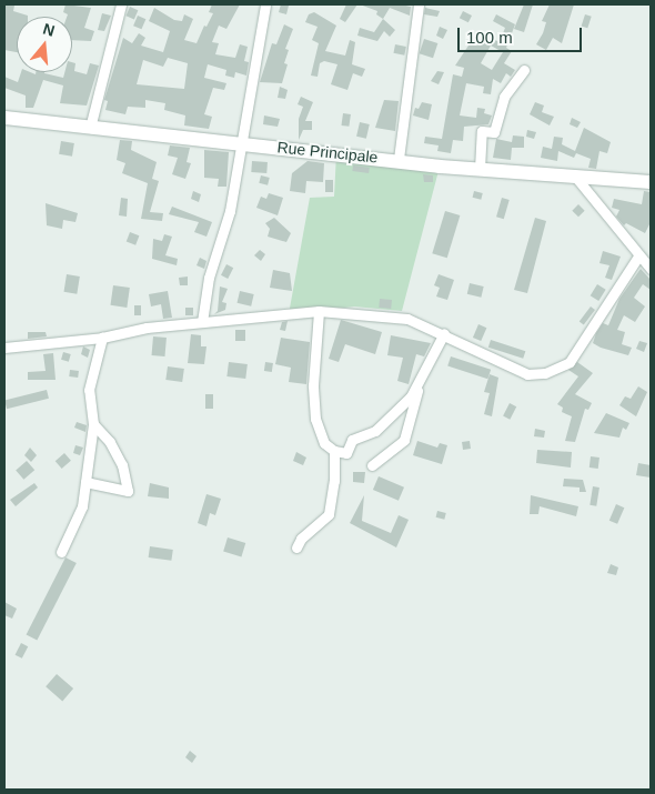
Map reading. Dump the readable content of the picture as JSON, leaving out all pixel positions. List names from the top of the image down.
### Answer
{
  "streets": {
    "main road": ["Rue Principale"]
  },
  "scale_bar": "100 m",
  "north": "top"
}
